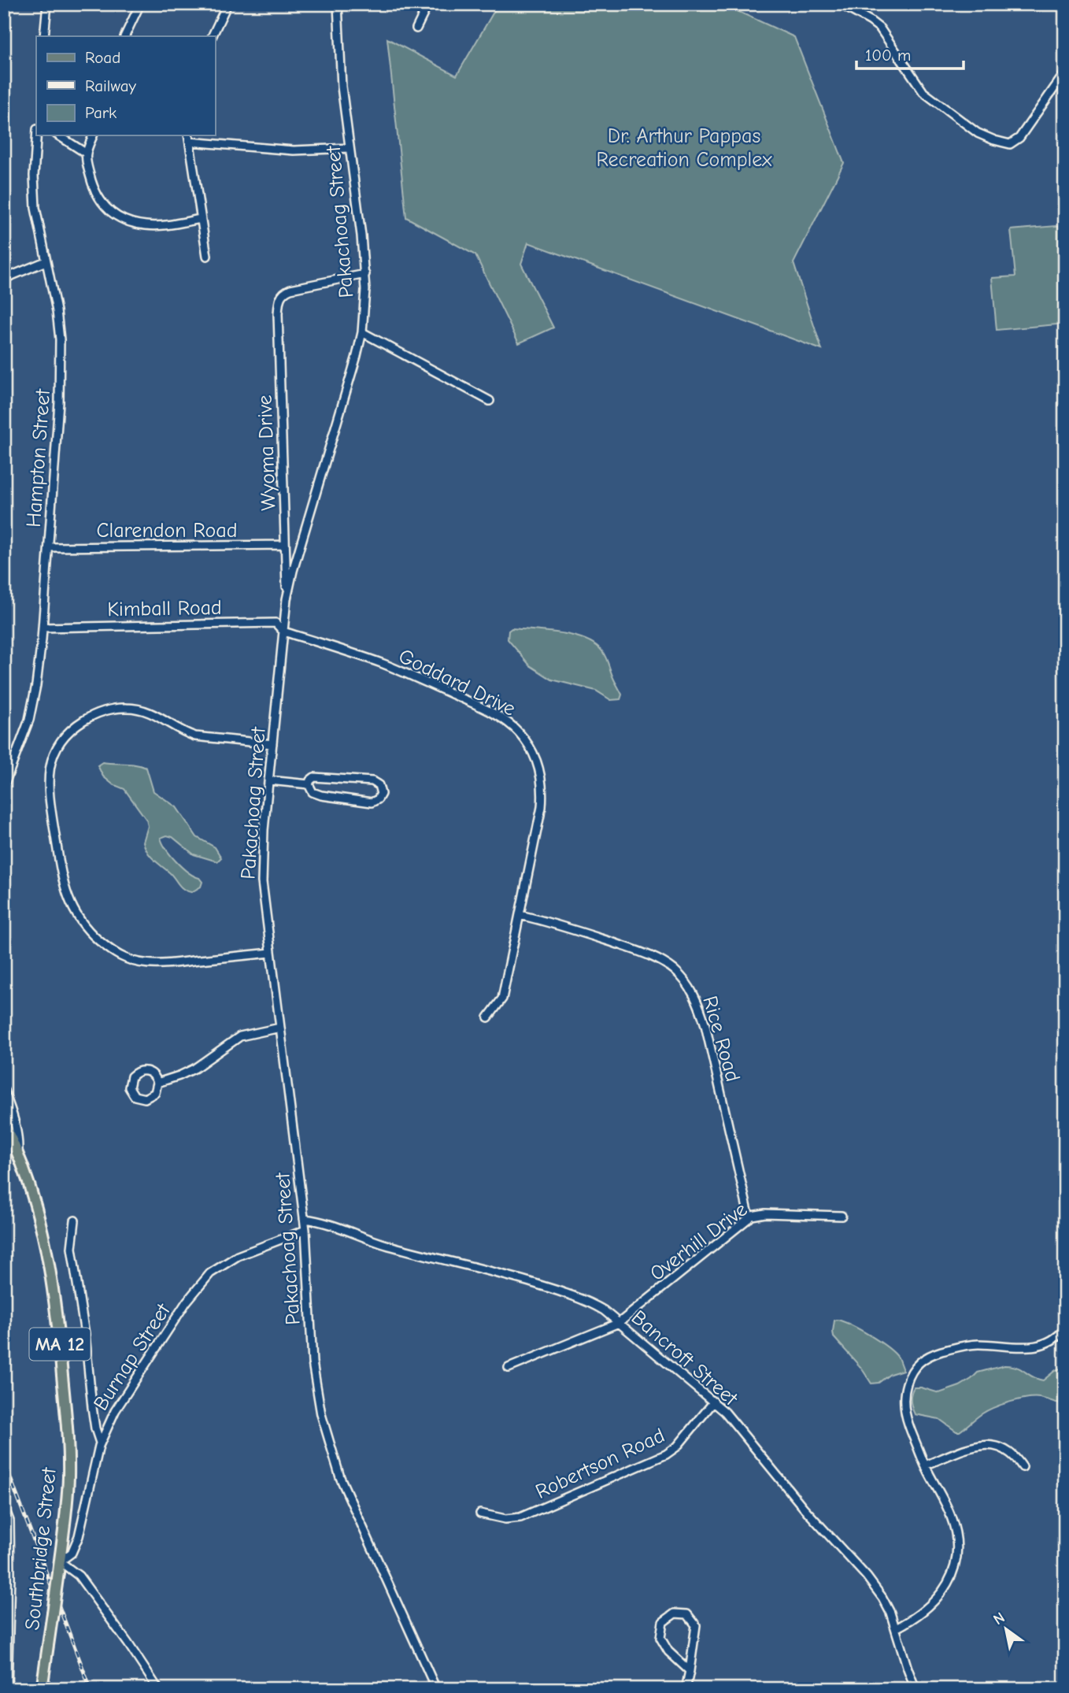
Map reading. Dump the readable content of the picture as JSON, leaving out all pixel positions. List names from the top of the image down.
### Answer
{
  "streets": {
    "main road": ["MA 12", "Southbridge Street"],
    "street": [
      "Pakachoag Street",
      "Wyoma Drive",
      "Hampton Street",
      "Clarendon Road",
      "Kimball Road",
      "Goddard Drive",
      "Rice Road",
      "Overhill Drive",
      "Burnap Street",
      "Bancroft Street",
      "Robertson Road"
    ]
  },
  "crossings": [
    ["Pakachoag Street", "Wyoma Drive"],
    ["Pakachoag Street", "Kimball Road"],
    ["Pakachoag Street", "Goddard Drive"],
    ["Pakachoag Street", "Burnap Street"],
    ["Pakachoag Street", "Bancroft Street"],
    ["Wyoma Drive", "Clarendon Road"],
    ["Hampton Street", "Clarendon Road"],
    ["Hampton Street", "Kimball Road"],
    ["Kimball Road", "Goddard Drive"],
    ["Goddard Drive", "Rice Road"],
    ["Rice Road", "Overhill Drive"],
    ["Overhill Drive", "Bancroft Street"],
    ["Burnap Street", "Southbridge Street"],
    ["Bancroft Street", "Robertson Road"]
  ],
  "parks": ["Dr. Arthur Pappas Recreation Complex"],
  "legend": ["Road", "Railway", "Park"],
  "scale_bar": "100 m",
  "north": "top left"
}
